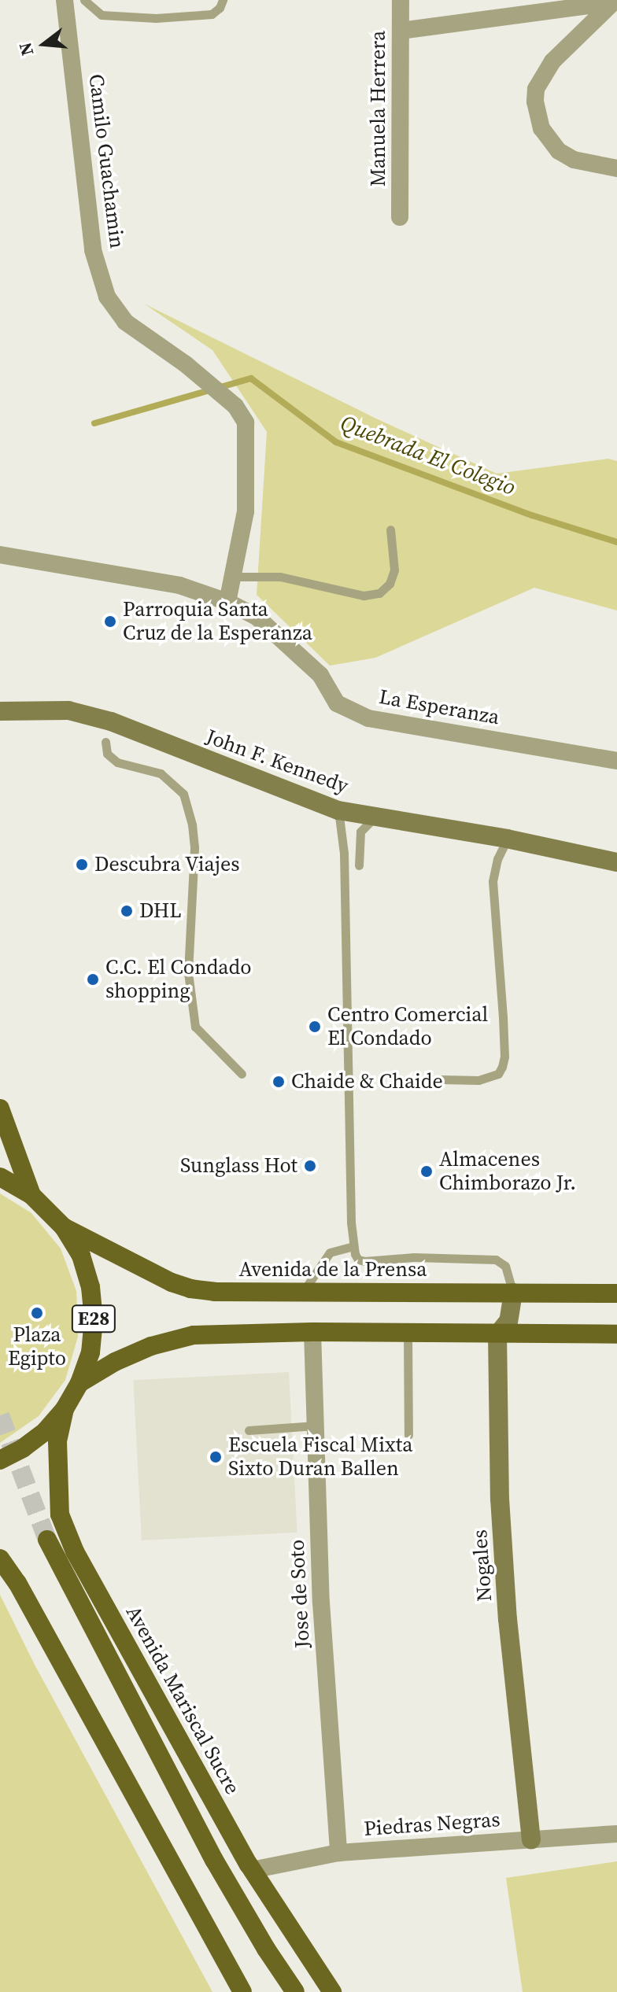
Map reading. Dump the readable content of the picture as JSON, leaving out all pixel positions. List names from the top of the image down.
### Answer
{
  "streets": {
    "main road": [
      "John F. Kennedy",
      "Avenida de la Prensa",
      "E28",
      "Nogales",
      "Avenida Mariscal Sucre"
    ],
    "street": [
      "Manuela Herrera",
      "Camilo Guachamin",
      "La Esperanza",
      "Jose de Soto",
      "Piedras Negras"
    ]
  },
  "crossings": [
    ["Camilo Guachamin", "La Esperanza"],
    ["Avenida de la Prensa", "E28"],
    ["Avenida de la Prensa", "Nogales"],
    ["E28", "Avenida Mariscal Sucre"],
    ["Nogales", "Piedras Negras"],
    ["Jose de Soto", "Piedras Negras"],
    ["Avenida Mariscal Sucre", "Piedras Negras"]
  ],
  "water": ["Quebrada El Colegio"],
  "places": [
    "Parroquia Santa Cruz de la Esperanza",
    "Descubra Viajes",
    "DHL",
    "C.C. El Condado shopping",
    "Centro Comercial El Condado",
    "Chaide & Chaide",
    "Sunglass Hot",
    "Almacenes Chimborazo Jr.",
    "Plaza Egipto",
    "Escuela Fiscal Mixta Sixto Duran Ballen"
  ],
  "north": "left"
}
